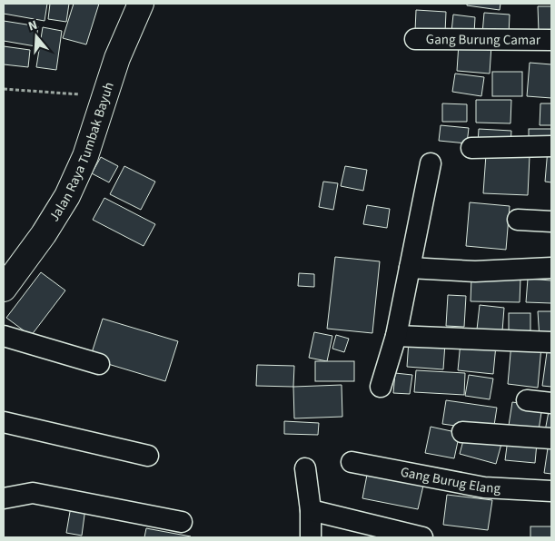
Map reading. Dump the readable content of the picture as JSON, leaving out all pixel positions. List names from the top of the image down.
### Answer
{
  "streets": {
    "street": ["Gang Burung Camar", "Jalan Raya Tumbak Bayuh", "Gang Burug Elang"]
  },
  "north": "top"
}
